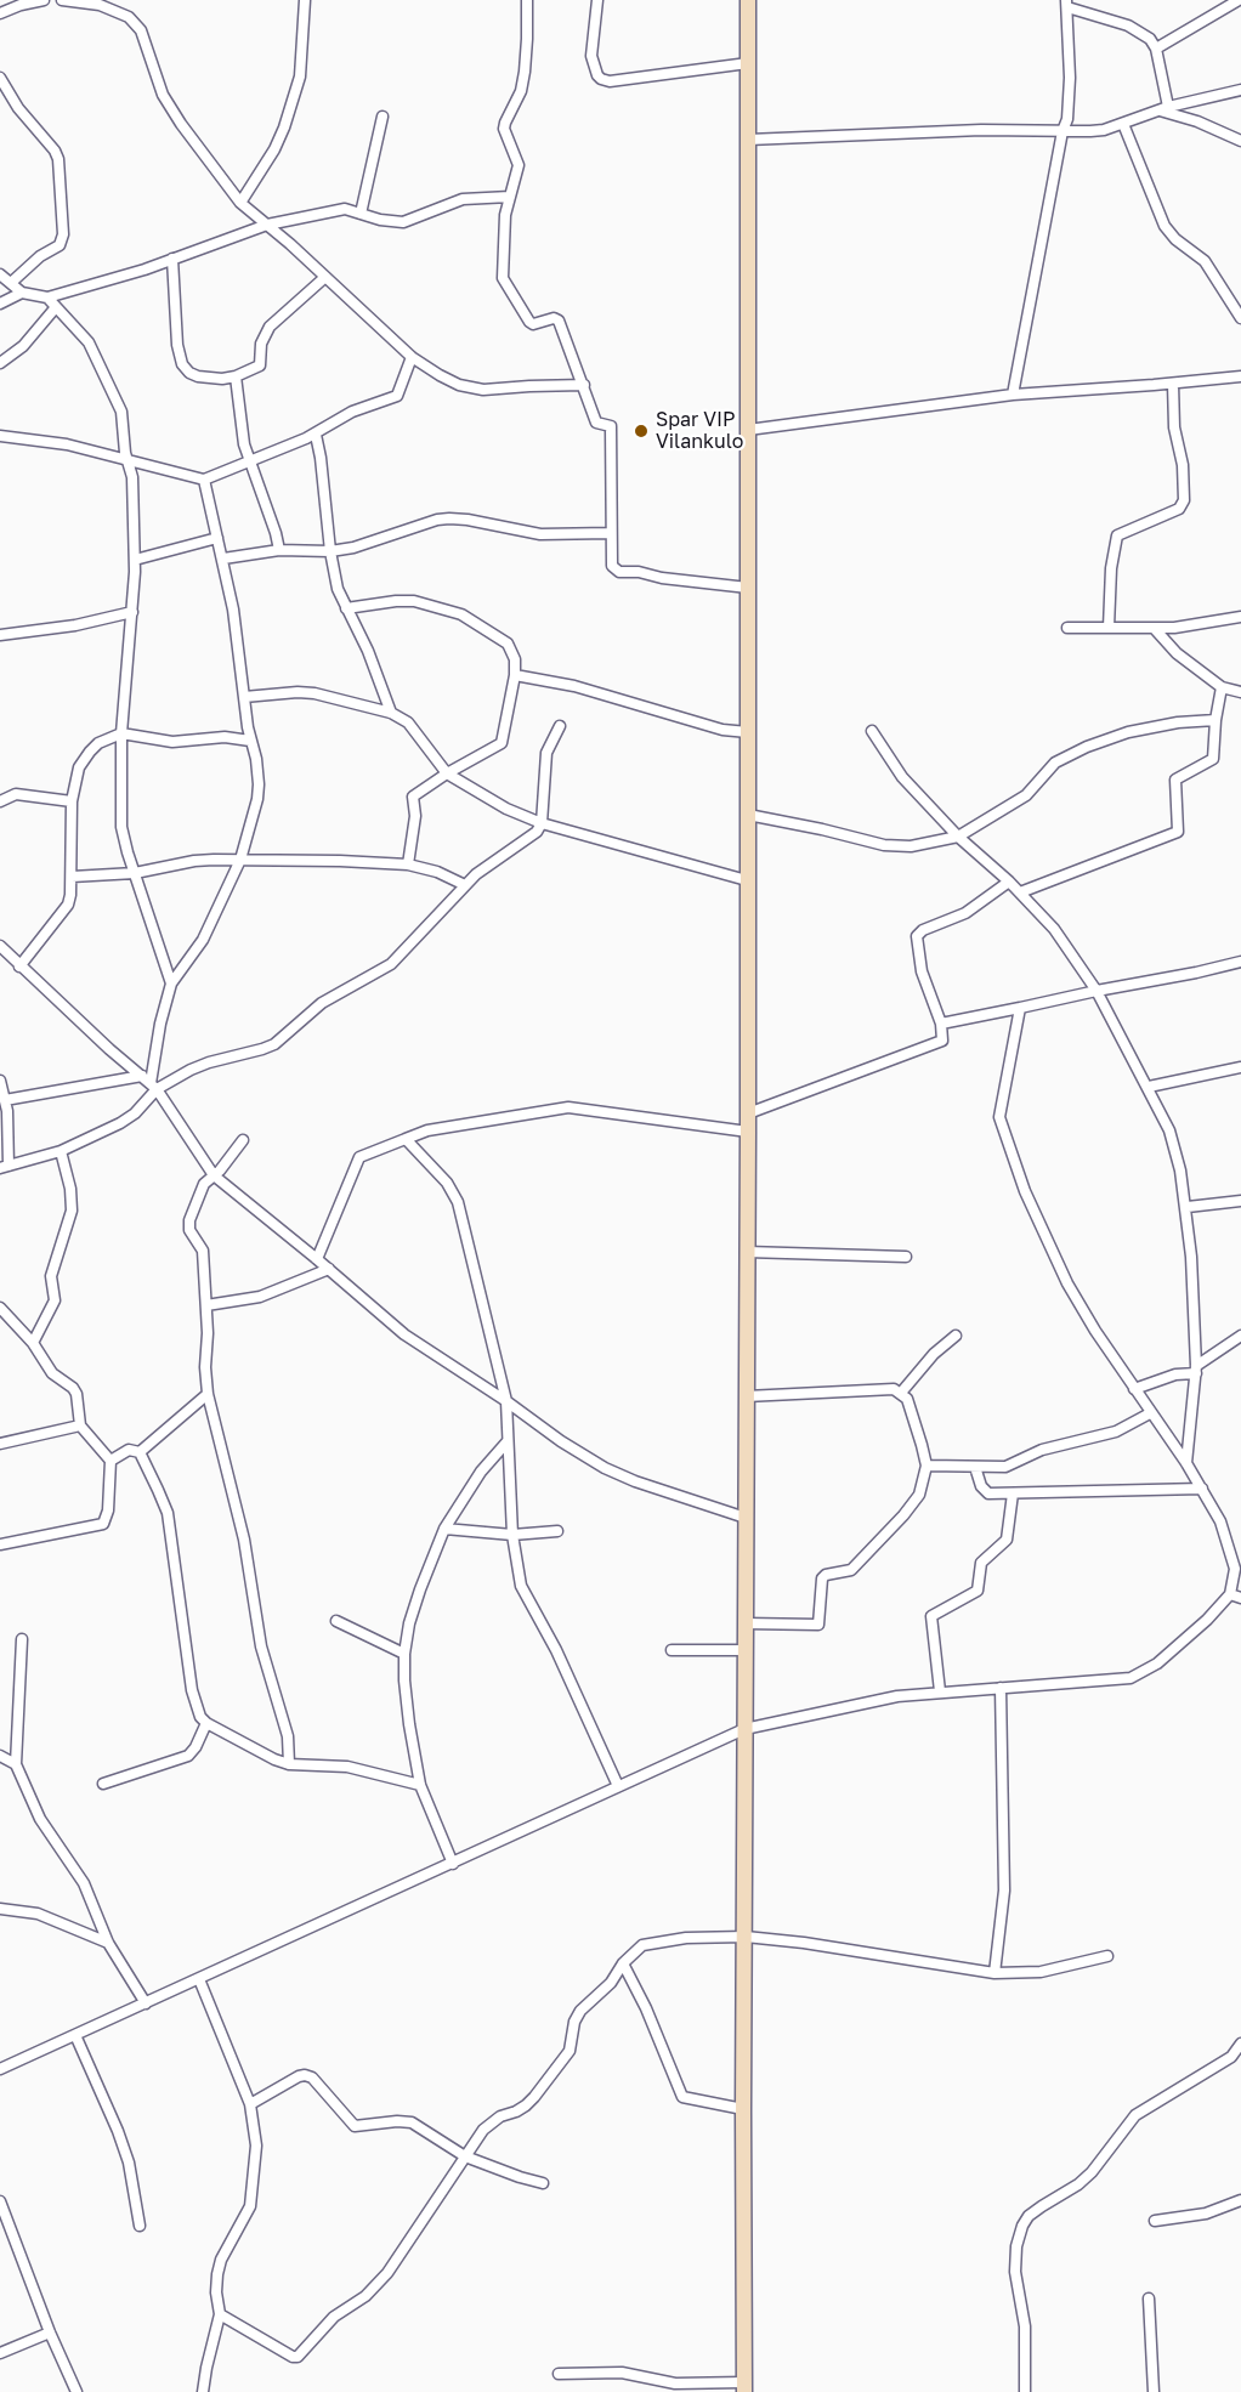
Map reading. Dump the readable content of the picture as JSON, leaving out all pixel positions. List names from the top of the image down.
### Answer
{
  "places": ["Spar VIP Vilankulo"]
}
